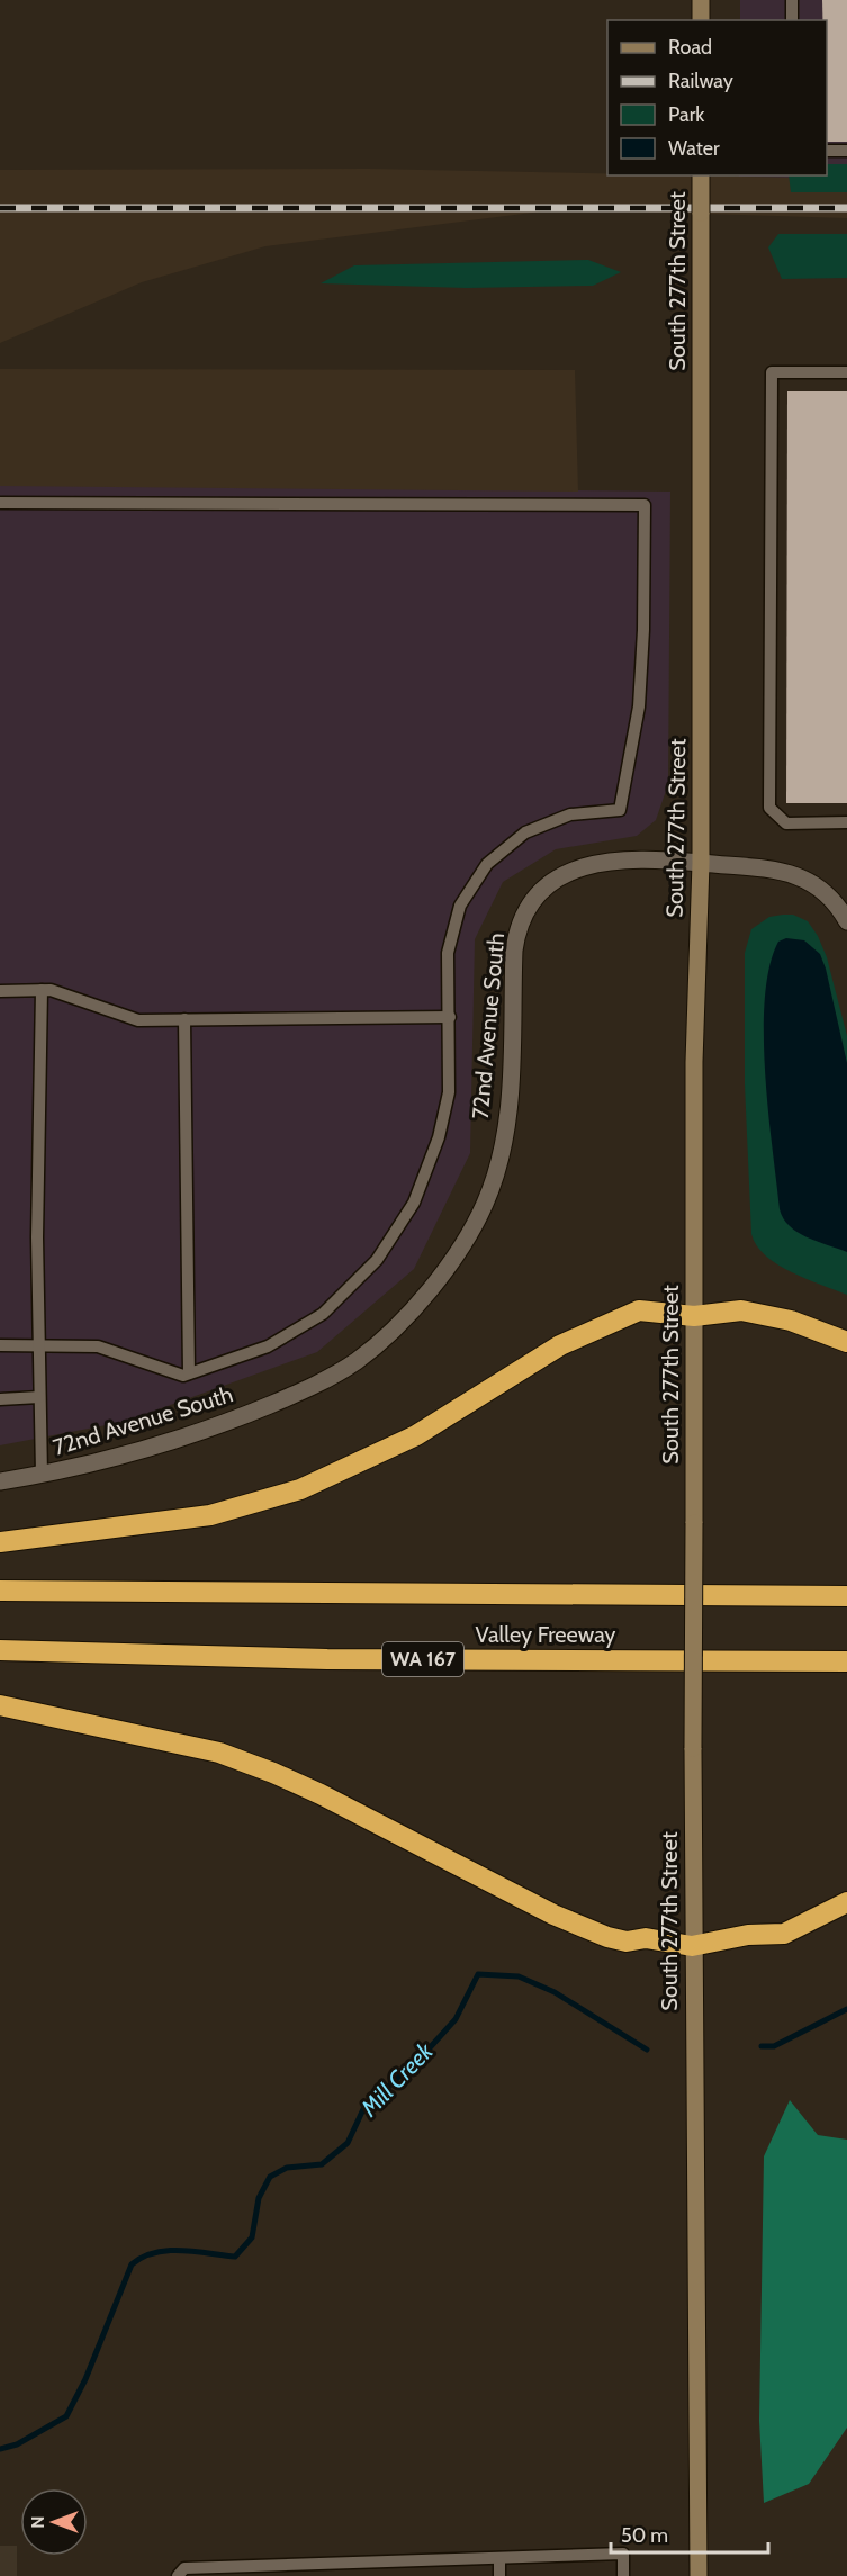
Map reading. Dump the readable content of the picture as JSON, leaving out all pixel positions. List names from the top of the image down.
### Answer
{
  "streets": {
    "highway": ["Valley Freeway", "WA 167"],
    "main road": ["South 277th Street"],
    "street": ["72nd Avenue South"]
  },
  "crossings": [
    ["South 277th Street", "72nd Avenue South"]
  ],
  "water": ["Mill Creek"],
  "legend": [
    "Road",
    "Railway",
    "Park",
    "Water"
  ],
  "scale_bar": "50 m",
  "north": "left"
}
